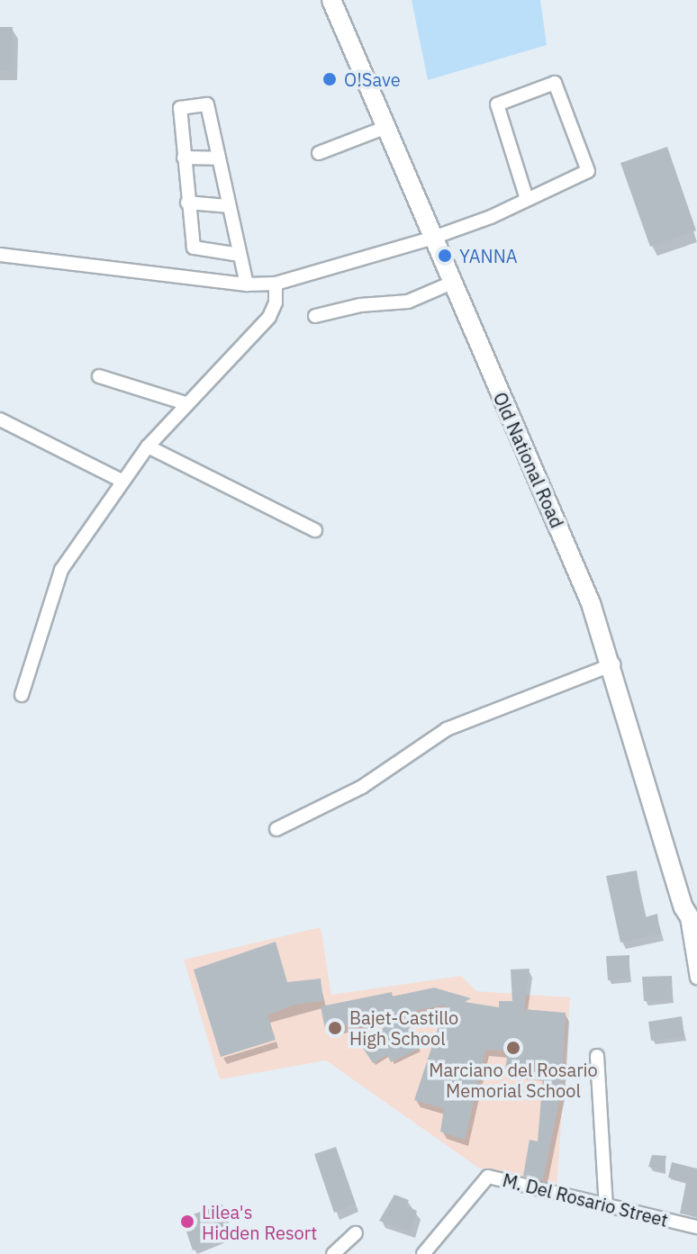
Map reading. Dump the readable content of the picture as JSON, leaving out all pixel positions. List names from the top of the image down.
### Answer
{
  "streets": {
    "main road": ["Old National Road"],
    "street": ["M. Del Rosario Street"]
  },
  "places": [
    "O!Save",
    "YANNA",
    "Bajet-Castillo High School",
    "Marciano del Rosario Memorial School",
    "Lilea's Hidden Resort"
  ]
}
